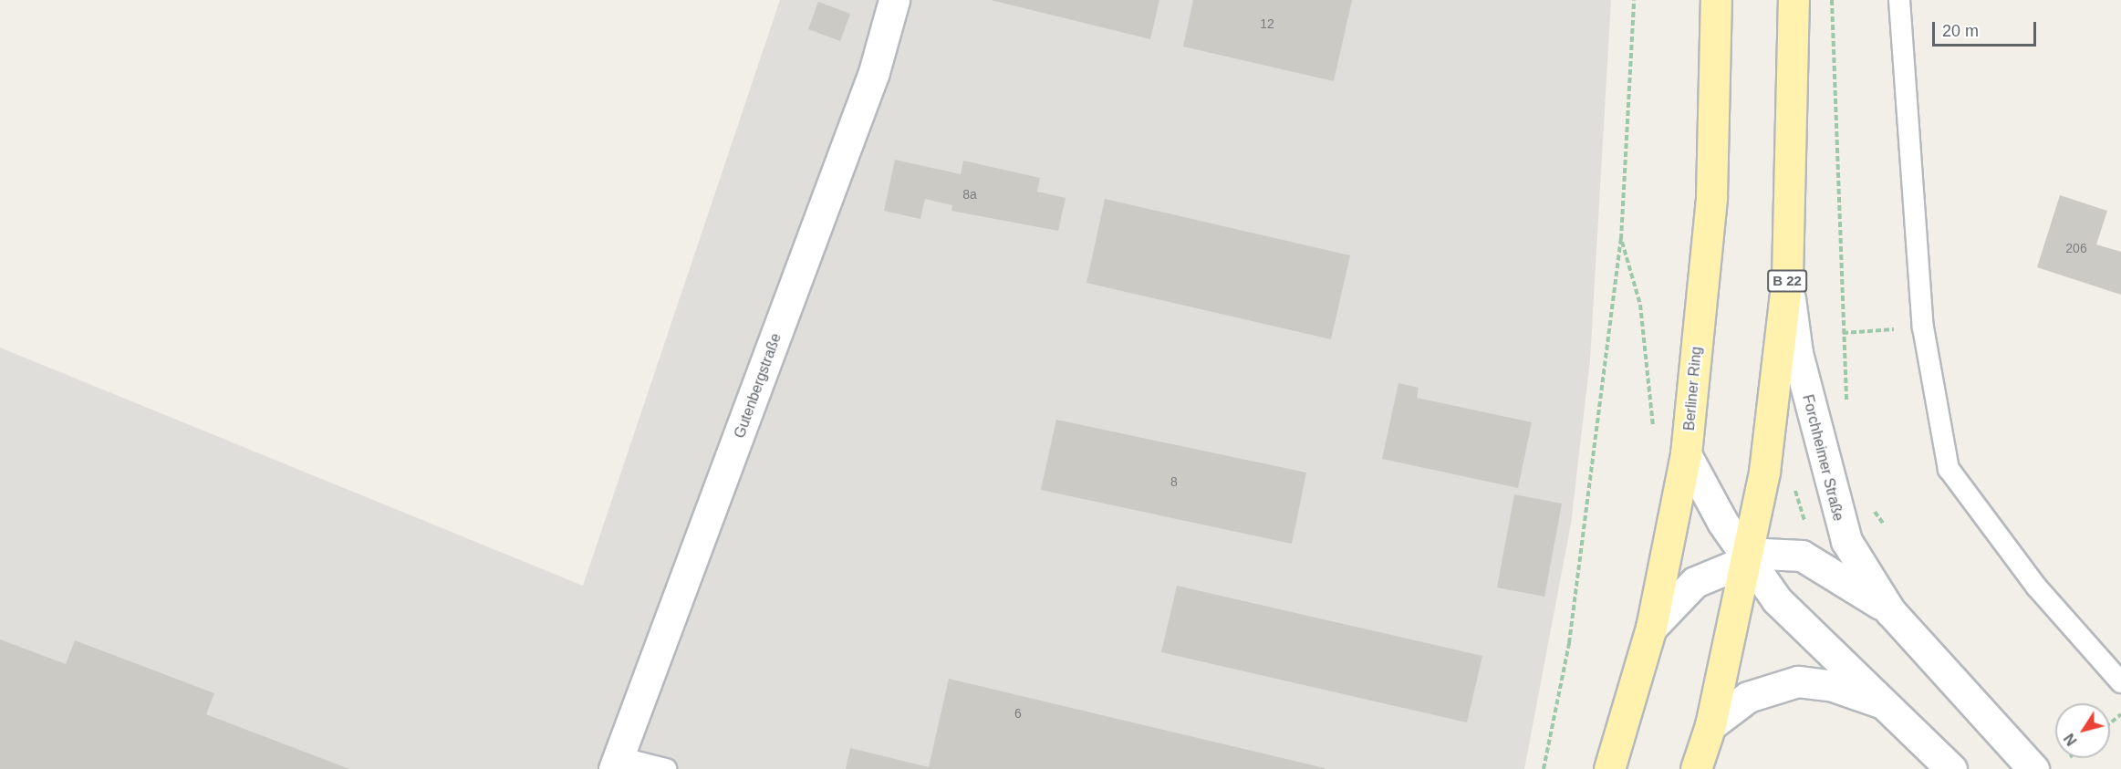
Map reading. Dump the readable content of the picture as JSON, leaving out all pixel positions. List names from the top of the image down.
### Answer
{
  "streets": {
    "main road": ["B 22", "Berliner Ring"],
    "street": ["Gutenbergstraße", "Forchheimer Straße"]
  },
  "crossings": [
    ["B 22", "Forchheimer Straße"]
  ],
  "house_numbers": [
    "12",
    "8a",
    "206",
    "8",
    "6"
  ],
  "scale_bar": "20 m",
  "north": "bottom left"
}
